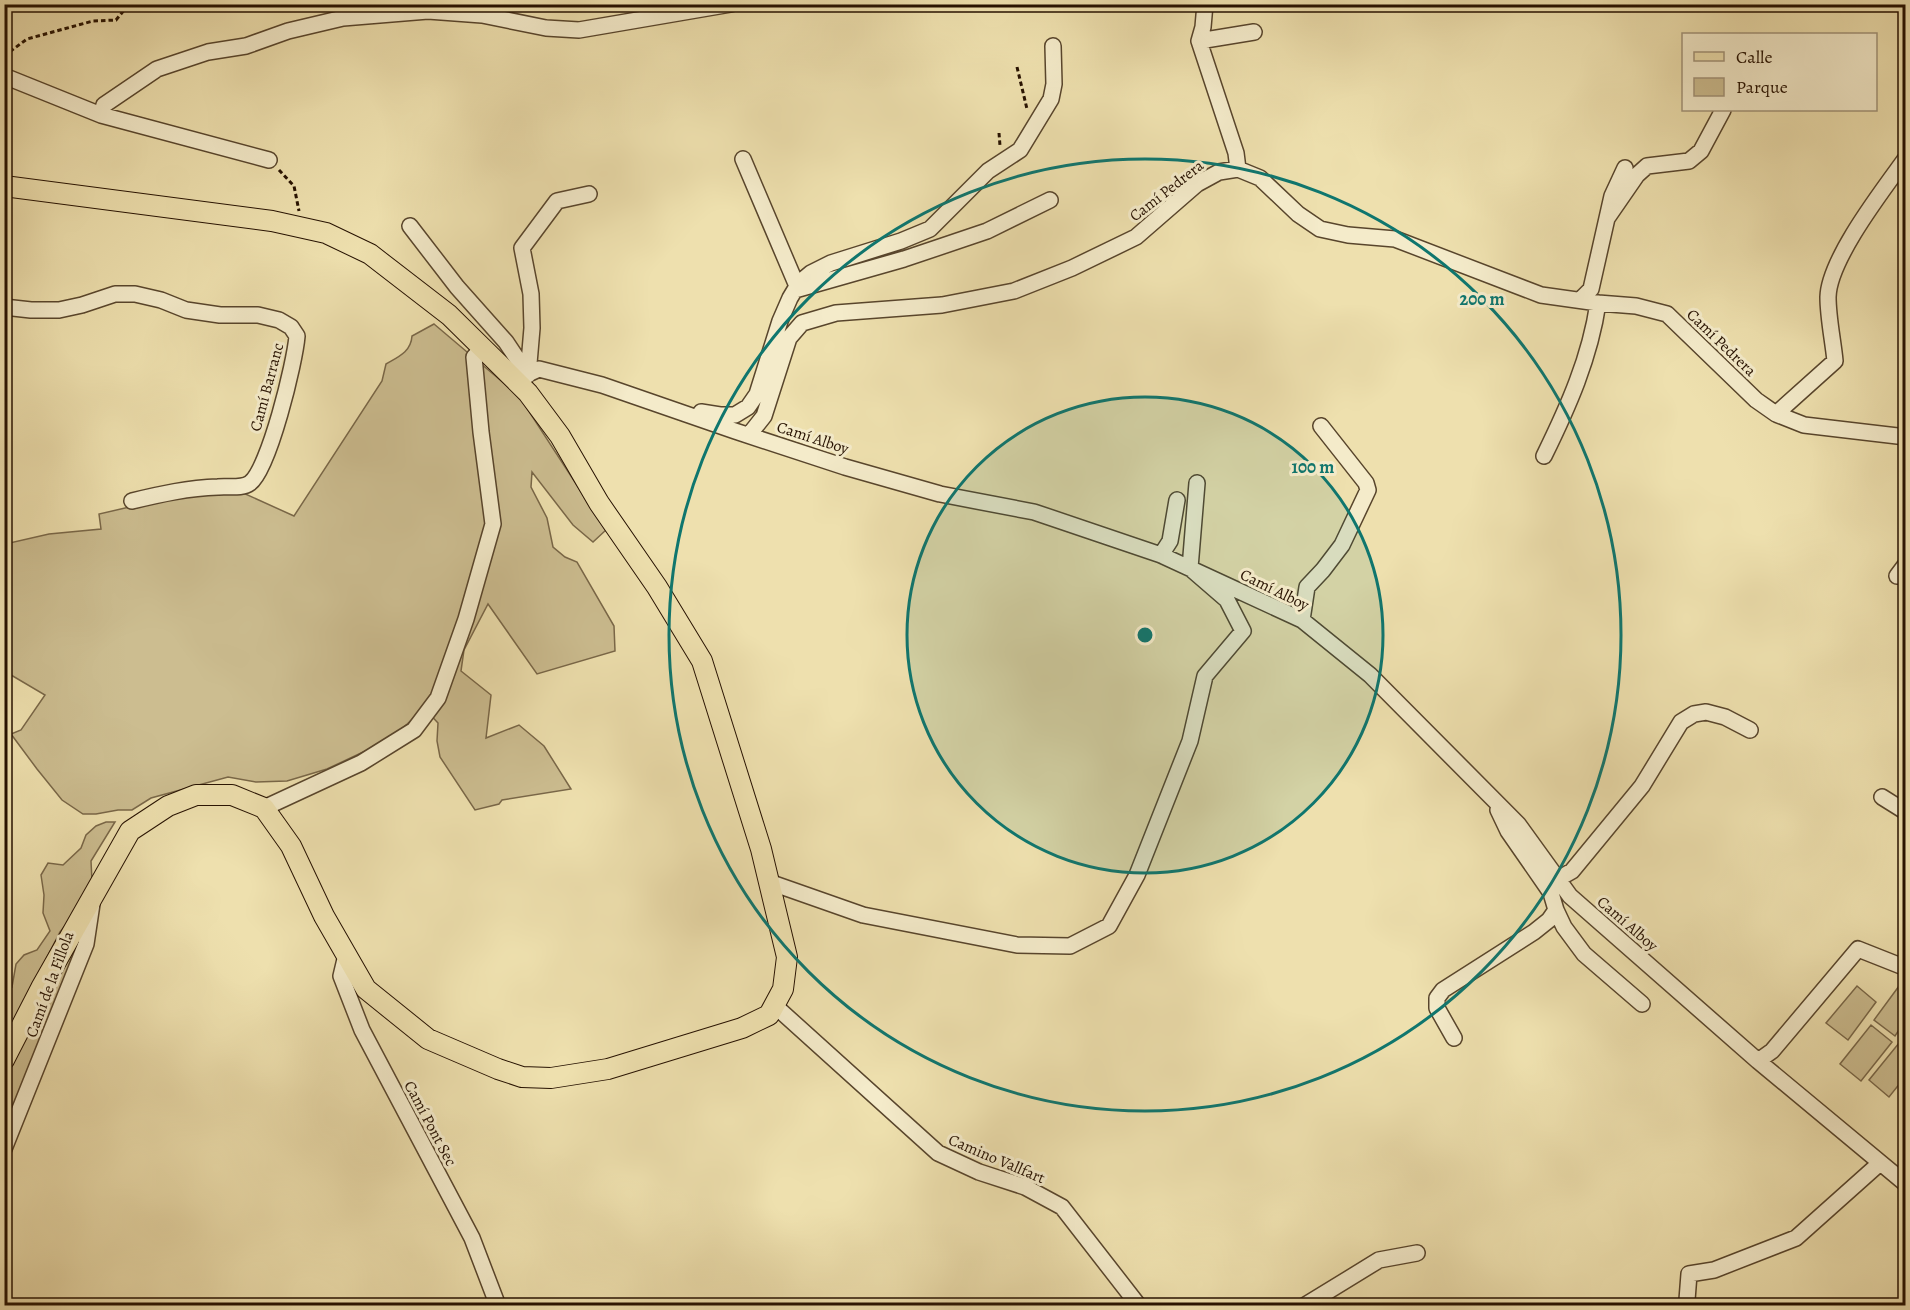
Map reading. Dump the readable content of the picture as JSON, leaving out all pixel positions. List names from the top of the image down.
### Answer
{
  "streets": {
    "street": [
      "Camí Pedrera",
      "Camí Barranc",
      "Camí Alboy",
      "Camí de la Fillola",
      "Camí Pont Sec",
      "Camino Vallfart"
    ]
  },
  "crossings": [
    ["Camí Pedrera", "Camí Alboy"]
  ],
  "legend": ["Calle", "Parque"],
  "rings": ["200 m", "100 m"]
}
